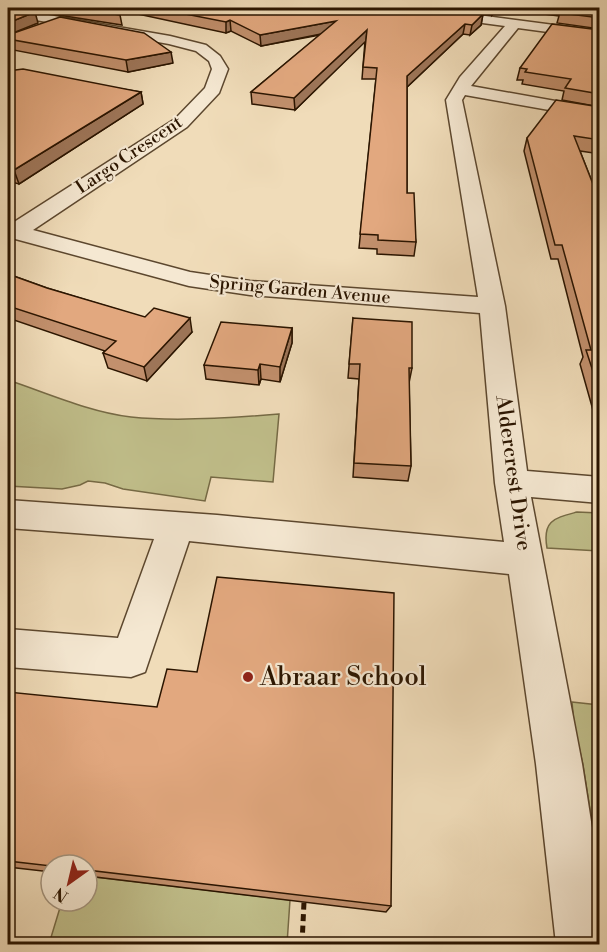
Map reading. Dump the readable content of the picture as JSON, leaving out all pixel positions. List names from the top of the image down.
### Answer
{
  "streets": {
    "street": ["Largo Crescent", "Spring Garden Avenue", "Aldercrest Drive"]
  },
  "crossings": [
    ["Largo Crescent", "Spring Garden Avenue"],
    ["Spring Garden Avenue", "Aldercrest Drive"]
  ],
  "places": ["Abraar School"],
  "north": "bottom left"
}
